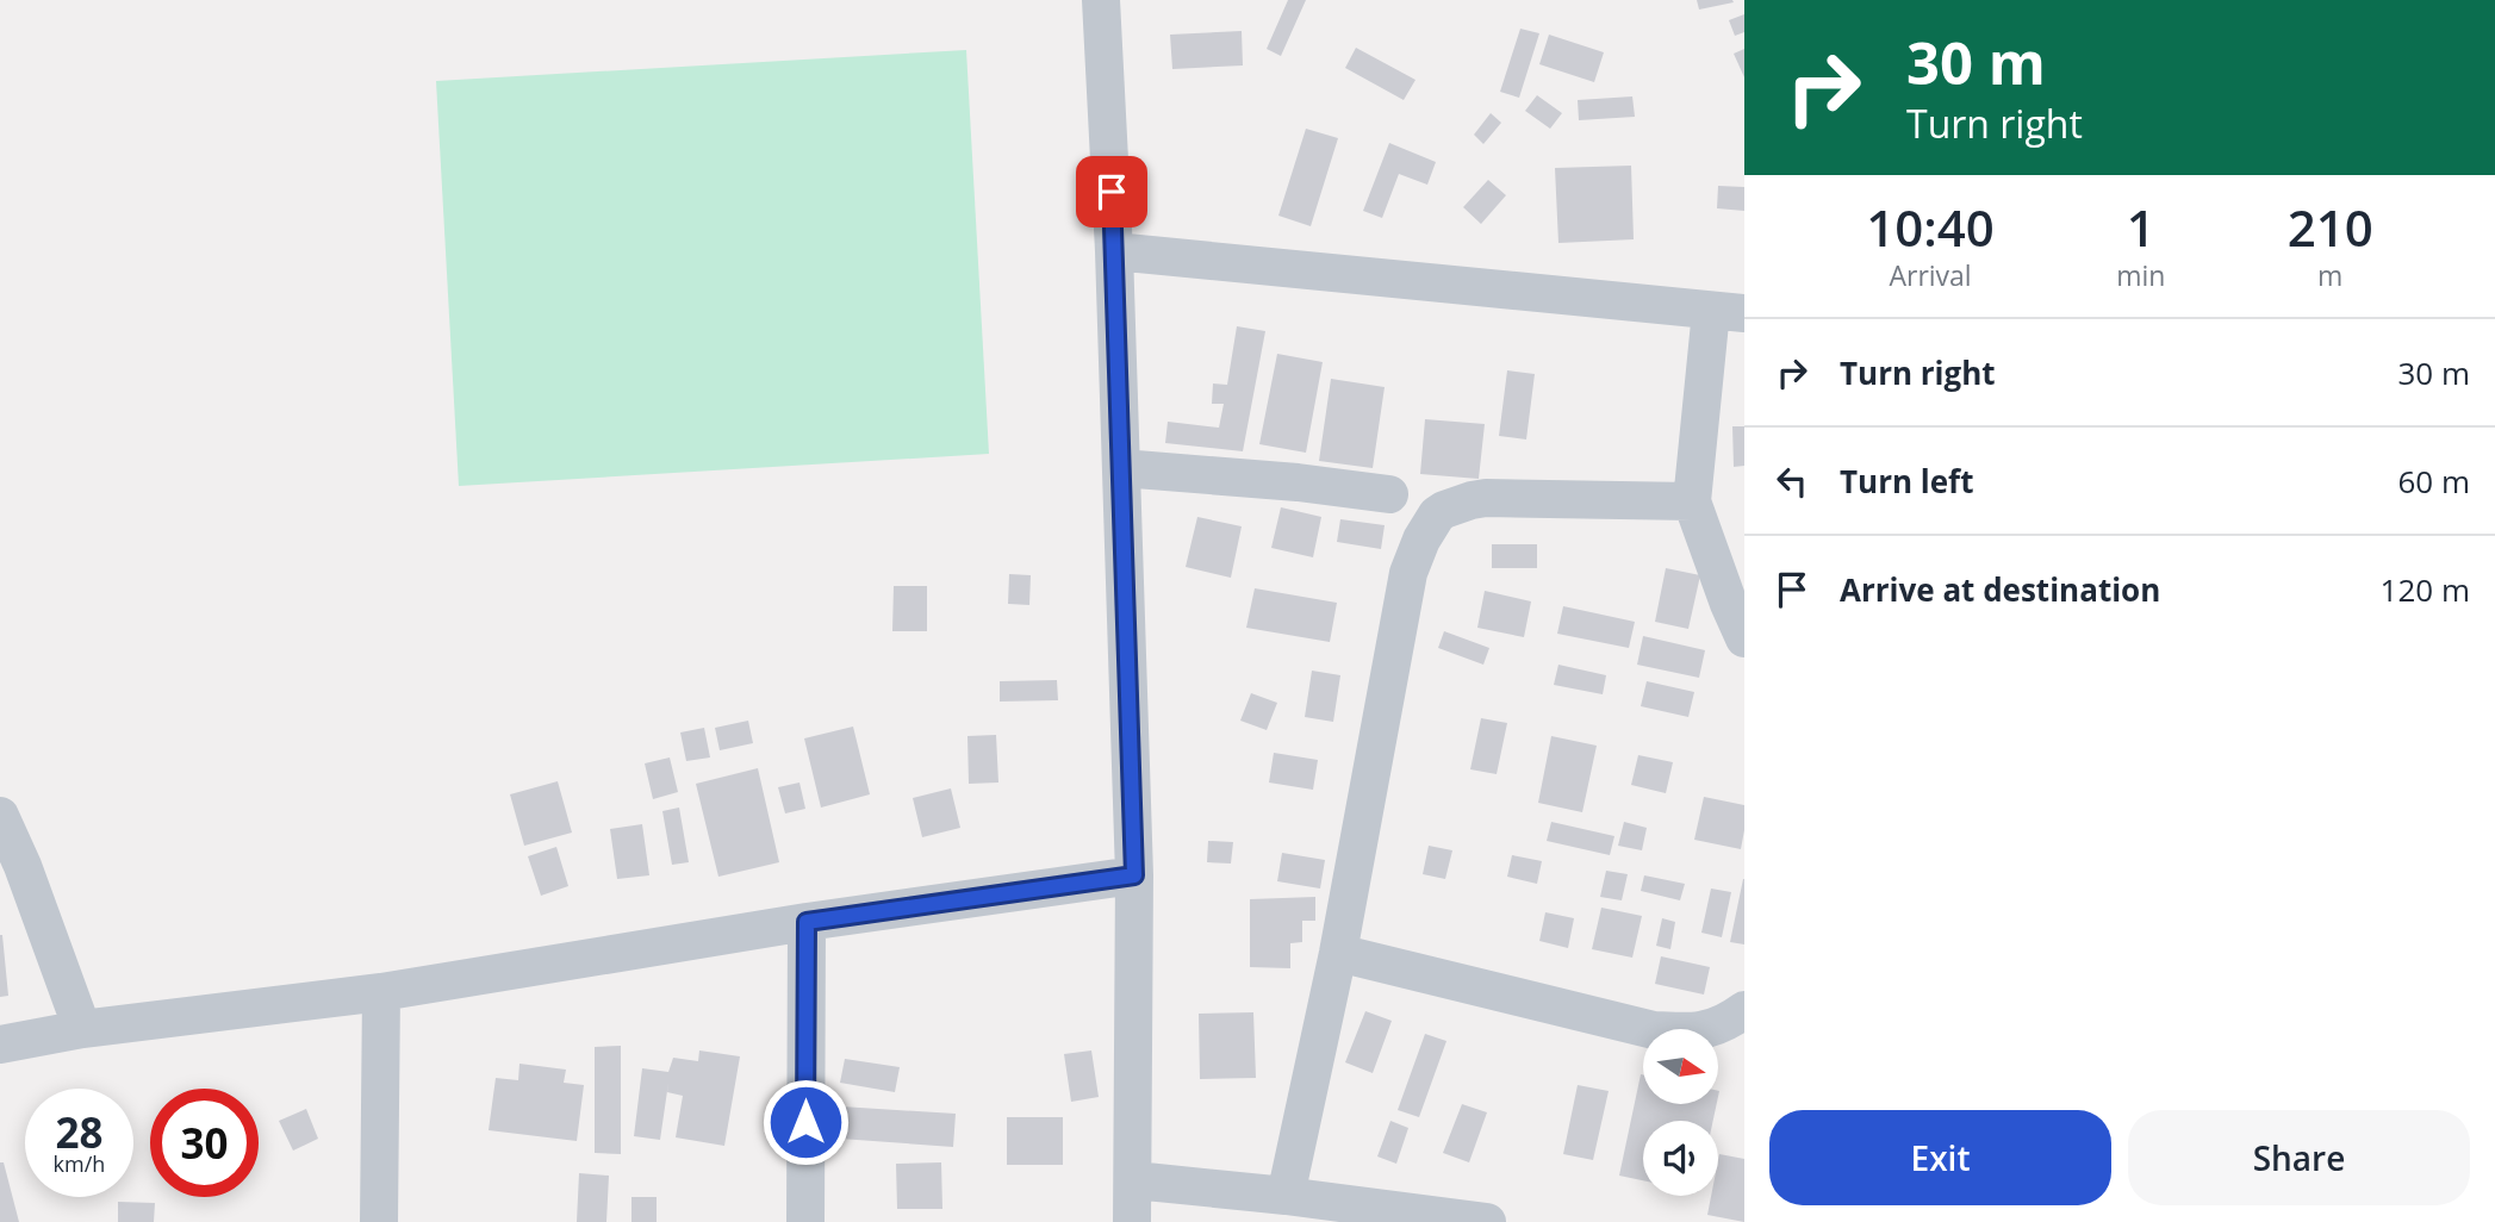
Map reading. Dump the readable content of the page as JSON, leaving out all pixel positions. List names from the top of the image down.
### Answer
{
  "north": "right",
  "page": {
    "turn": ["30 m", "Turn right"],
    "eta": [
      "10:40",
      "Arrival",
      "1",
      "min",
      "210",
      "m"
    ],
    "list": [
      {
        "name": "Turn right",
        "value": "30 m"
      },
      {
        "name": "Turn left",
        "value": "60 m"
      },
      {
        "name": "Arrive at destination",
        "value": "120 m"
      }
    ],
    "speed": "28 km/h",
    "limit": "30",
    "buttons": ["Exit", "Share"]
  }
}
